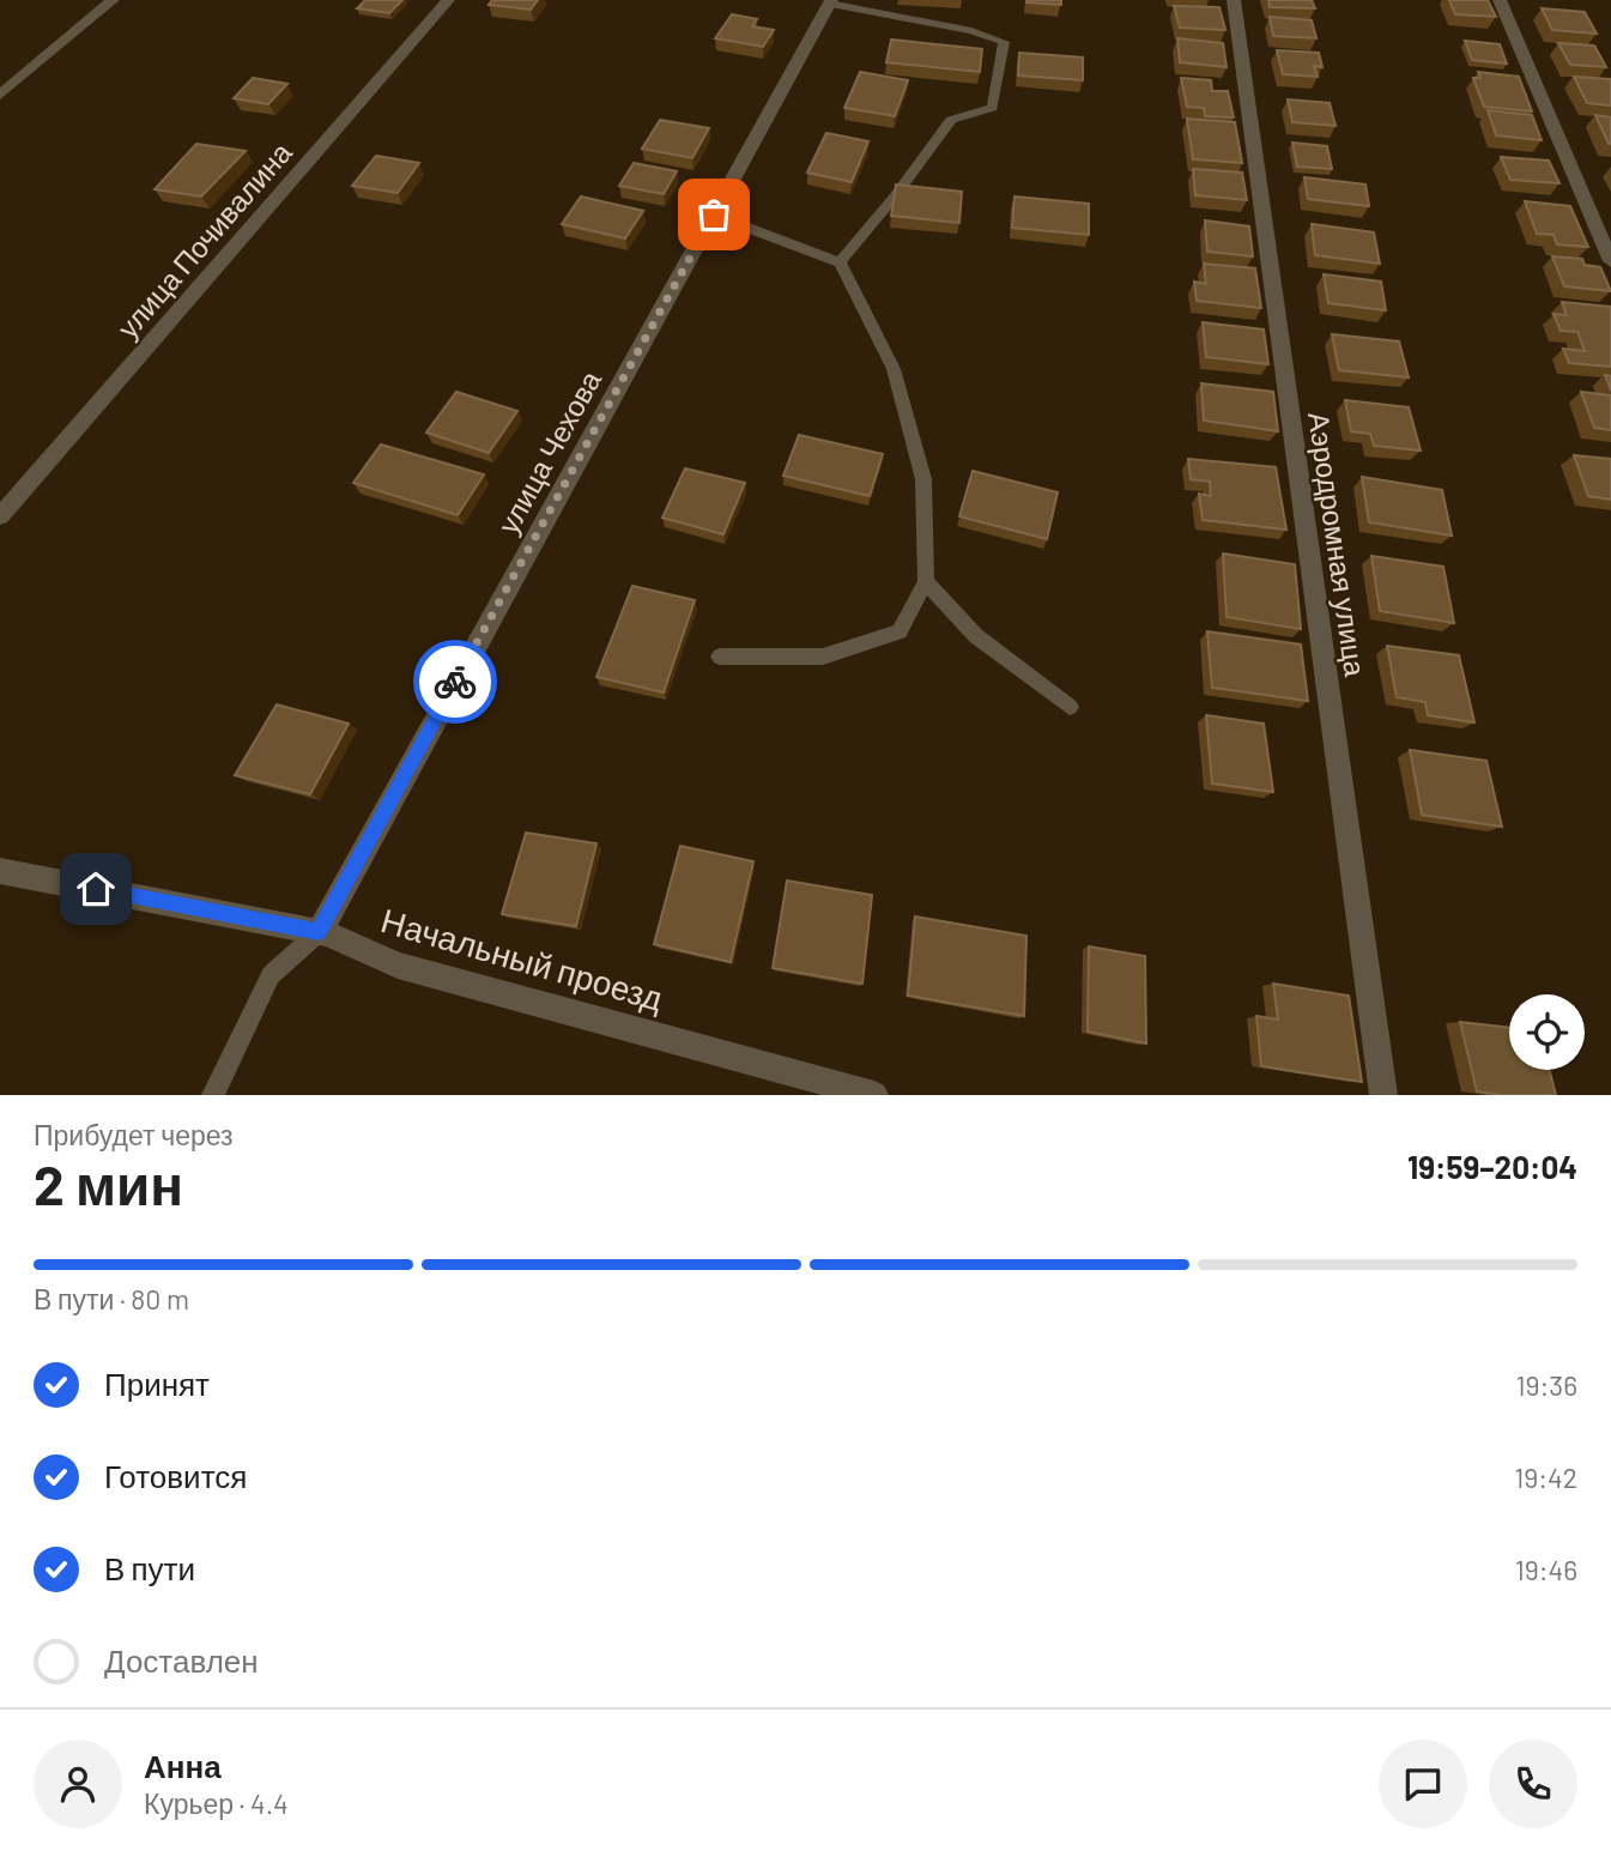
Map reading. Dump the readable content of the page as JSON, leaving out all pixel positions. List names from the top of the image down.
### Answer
{
  "streets": {
    "street": [
      "улица Почивалина",
      "улица Чехова",
      "Аэродромная улица",
      "Начальный проезд"
    ]
  },
  "crossings": [
    ["улица Чехова", "Начальный проезд"]
  ],
  "page": {
    "heading": ["2 мин", "Прибудет через", "19:59–20:04"],
    "panel": ["Анна", "Курьер · 4.4"],
    "bar": "В пути · 80 m",
    "list": [
      ["Принят", "19:36"],
      ["Готовится", "19:42"],
      ["В пути", "19:46"],
      "Доставлен"
    ]
  }
}
